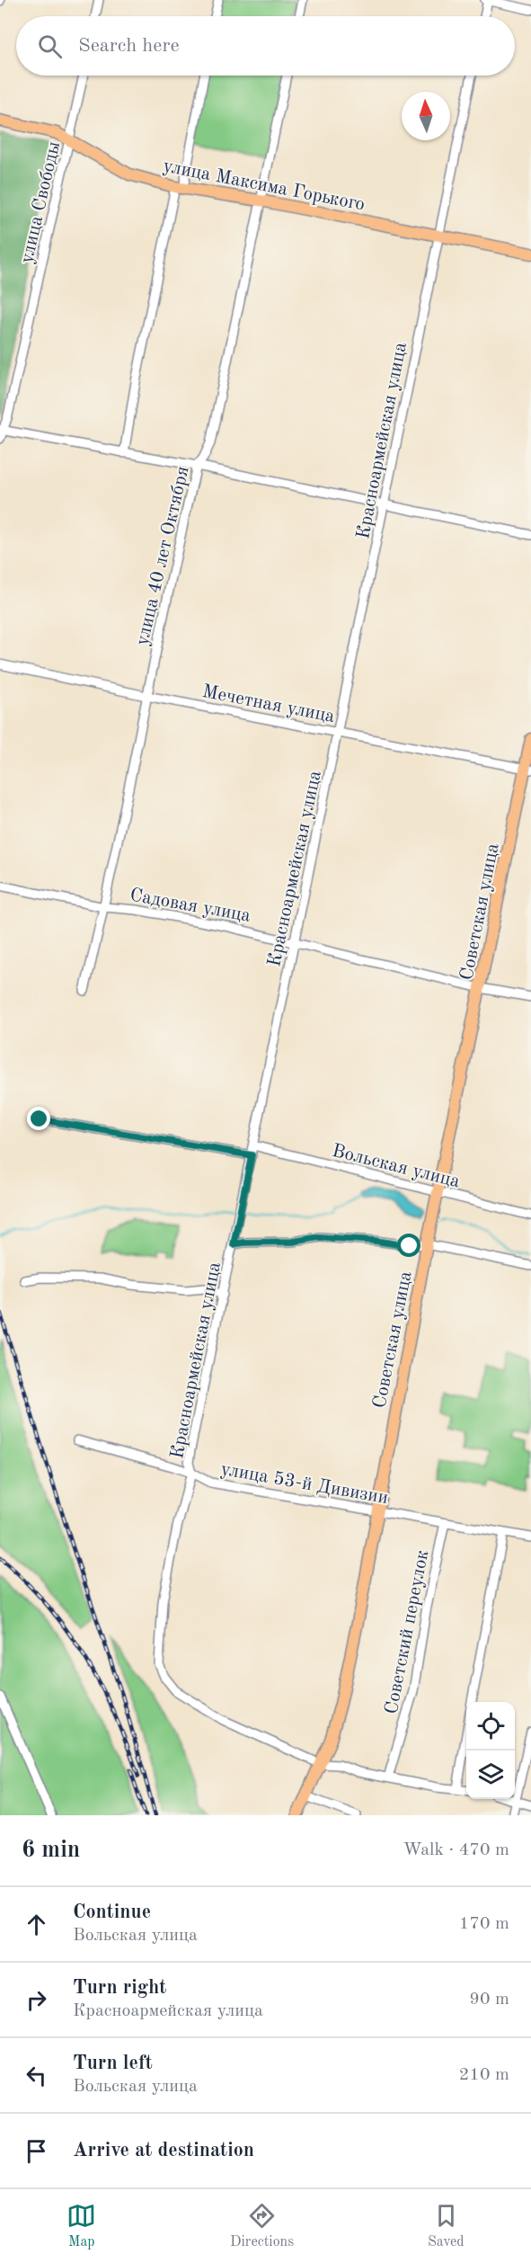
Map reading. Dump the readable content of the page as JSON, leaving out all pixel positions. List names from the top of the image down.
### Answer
{
  "streets": {
    "main road": ["улица Максима Горького", "Советская улица"],
    "street": [
      "улица Свободы",
      "Красноармейская улица",
      "улица 40 лет Октября",
      "Мечетная улица",
      "Садовая улица",
      "Вольская улица",
      "улица 53-й Дивизии",
      "Советский переулок"
    ]
  },
  "crossings": [
    ["улица Максима Горького", "улица Свободы"],
    ["улица Максима Горького", "Красноармейская улица"],
    ["улица Максима Горького", "улица 40 лет Октября"],
    ["Красноармейская улица", "Мечетная улица"],
    ["Красноармейская улица", "Садовая улица"],
    ["Красноармейская улица", "Советская улица"],
    ["Красноармейская улица", "Вольская улица"],
    ["Красноармейская улица", "улица 53-й Дивизии"],
    ["улица 40 лет Октября", "Мечетная улица"],
    ["улица 40 лет Октября", "Садовая улица"],
    ["Мечетная улица", "Советская улица"],
    ["Садовая улица", "Советская улица"],
    ["Советская улица", "Вольская улица"],
    ["Советская улица", "улица 53-й Дивизии"],
    ["улица 53-й Дивизии", "Советский переулок"]
  ],
  "north": "top",
  "page": {
    "search": "Search here",
    "heading": ["6 min", "Walk · 470 m"],
    "list": [
      ["Continue", "Вольская улица", "170 m"],
      ["Turn right", "Красноармейская улица", "90 m"],
      ["Turn left", "Вольская улица", "210 m"],
      "Arrive at destination"
    ],
    "nav": ["Map", "Directions", "Saved"]
  }
}
